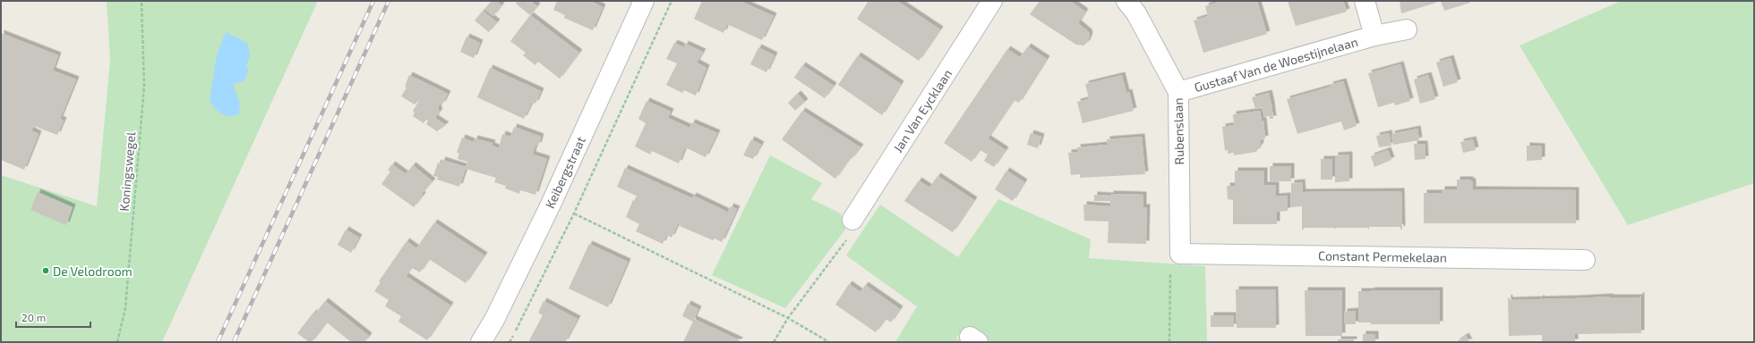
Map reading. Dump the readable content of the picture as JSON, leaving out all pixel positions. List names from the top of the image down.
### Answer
{
  "streets": {
    "street": [
      "Gustaaf Van de Woestijnelaan",
      "Jan Van Eycklaan",
      "Rubenslaan",
      "Keibergstraat",
      "Constant Permekelaan"
    ],
    "path": ["Koningswegel"]
  },
  "crossings": [
    ["Gustaaf Van de Woestijnelaan", "Rubenslaan"],
    ["Rubenslaan", "Constant Permekelaan"]
  ],
  "places": ["De Velodroom"],
  "scale_bar": "20 m"
}
